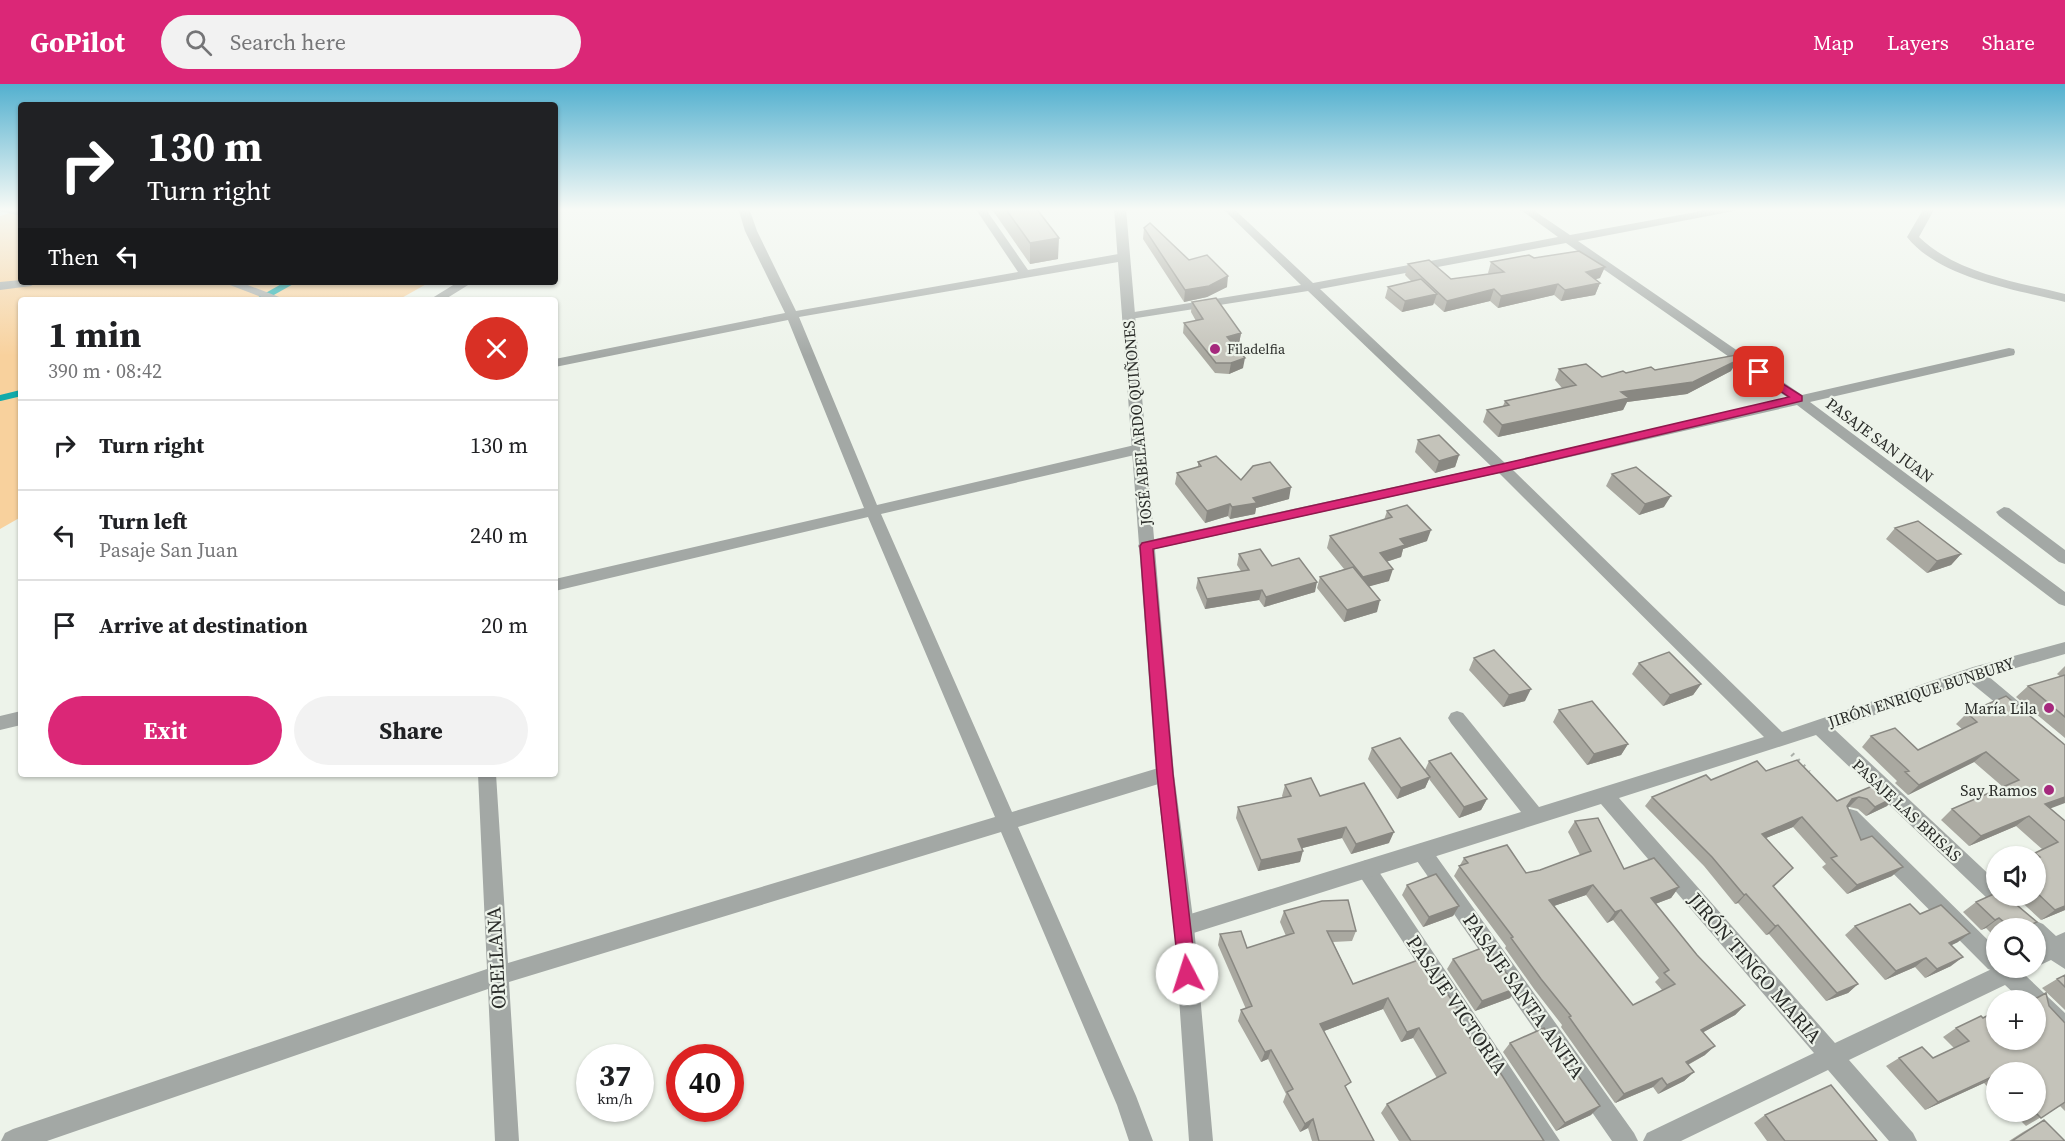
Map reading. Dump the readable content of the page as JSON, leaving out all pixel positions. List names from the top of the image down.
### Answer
{
  "streets": {
    "street": [
      "JOSÉ ABELARDO QUIÑONES",
      "PASAJE SAN JUAN",
      "JIRÓN ENRIQUE BUNBURY",
      "PASAJE LAS BRISAS",
      "ORELLANA",
      "JIRÓN TINGO MARIA",
      "PASAJE SANTA ANITA",
      "PASAJE VICTORIA"
    ]
  },
  "crossings": [
    ["JOSÉ ABELARDO QUIÑONES", "JIRÓN ENRIQUE BUNBURY"],
    ["JIRÓN ENRIQUE BUNBURY", "PASAJE LAS BRISAS"],
    ["JIRÓN ENRIQUE BUNBURY", "JIRÓN TINGO MARIA"],
    ["JIRÓN ENRIQUE BUNBURY", "PASAJE SANTA ANITA"],
    ["JIRÓN ENRIQUE BUNBURY", "PASAJE VICTORIA"]
  ],
  "places": ["Filadelfia", "María Lila", "Say Ramos"],
  "page": {
    "header": "GoPilot",
    "search": "Search here",
    "nav": ["Map", "Layers", "Share"],
    "turn": ["130 m", "Turn right"],
    "then": "Then",
    "heading": ["1 min", "390 m · 08:42"],
    "list": [
      {
        "name": "Turn right",
        "value": "130 m"
      },
      {
        "name": "Turn left",
        "note": "Pasaje San Juan",
        "value": "240 m"
      },
      {
        "name": "Arrive at destination",
        "value": "20 m"
      }
    ],
    "buttons": ["Exit", "Share"],
    "map_buttons": ["+", "−"],
    "speed": "37 km/h",
    "limit": "40"
  }
}
